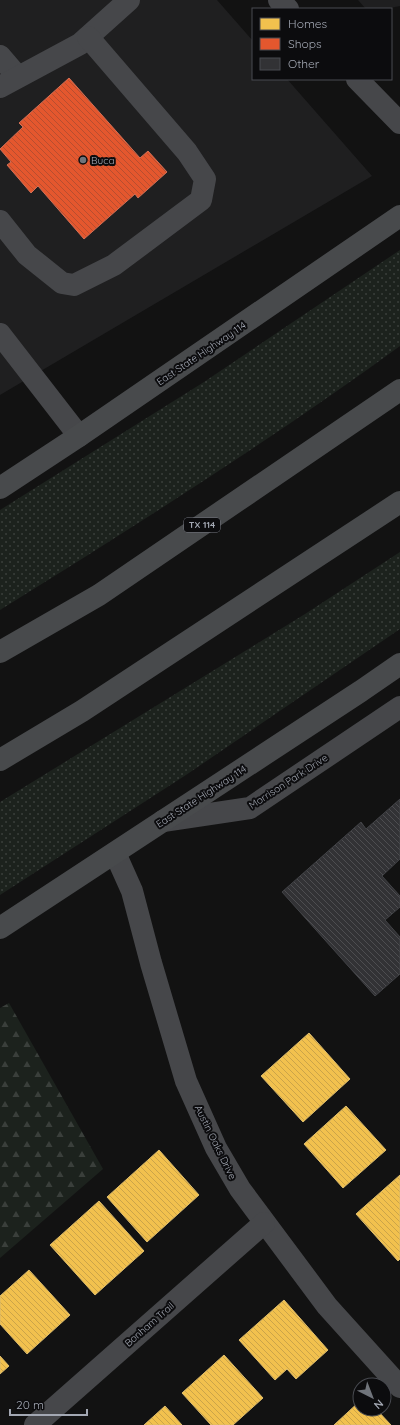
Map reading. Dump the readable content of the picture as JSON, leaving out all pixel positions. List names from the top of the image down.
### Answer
{
  "streets": {
    "main road": ["East State Highway 114", "TX 114"],
    "street": ["Morrison Park Drive", "Austin Oaks Drive", "Bonham Trail"]
  },
  "crossings": [
    ["East State Highway 114", "Morrison Park Drive"],
    ["East State Highway 114", "Austin Oaks Drive"],
    ["Austin Oaks Drive", "Bonham Trail"]
  ],
  "places": ["Buca"],
  "legend": ["Homes", "Shops", "Other"],
  "scale_bar": "20 m",
  "north": "bottom right"
}
